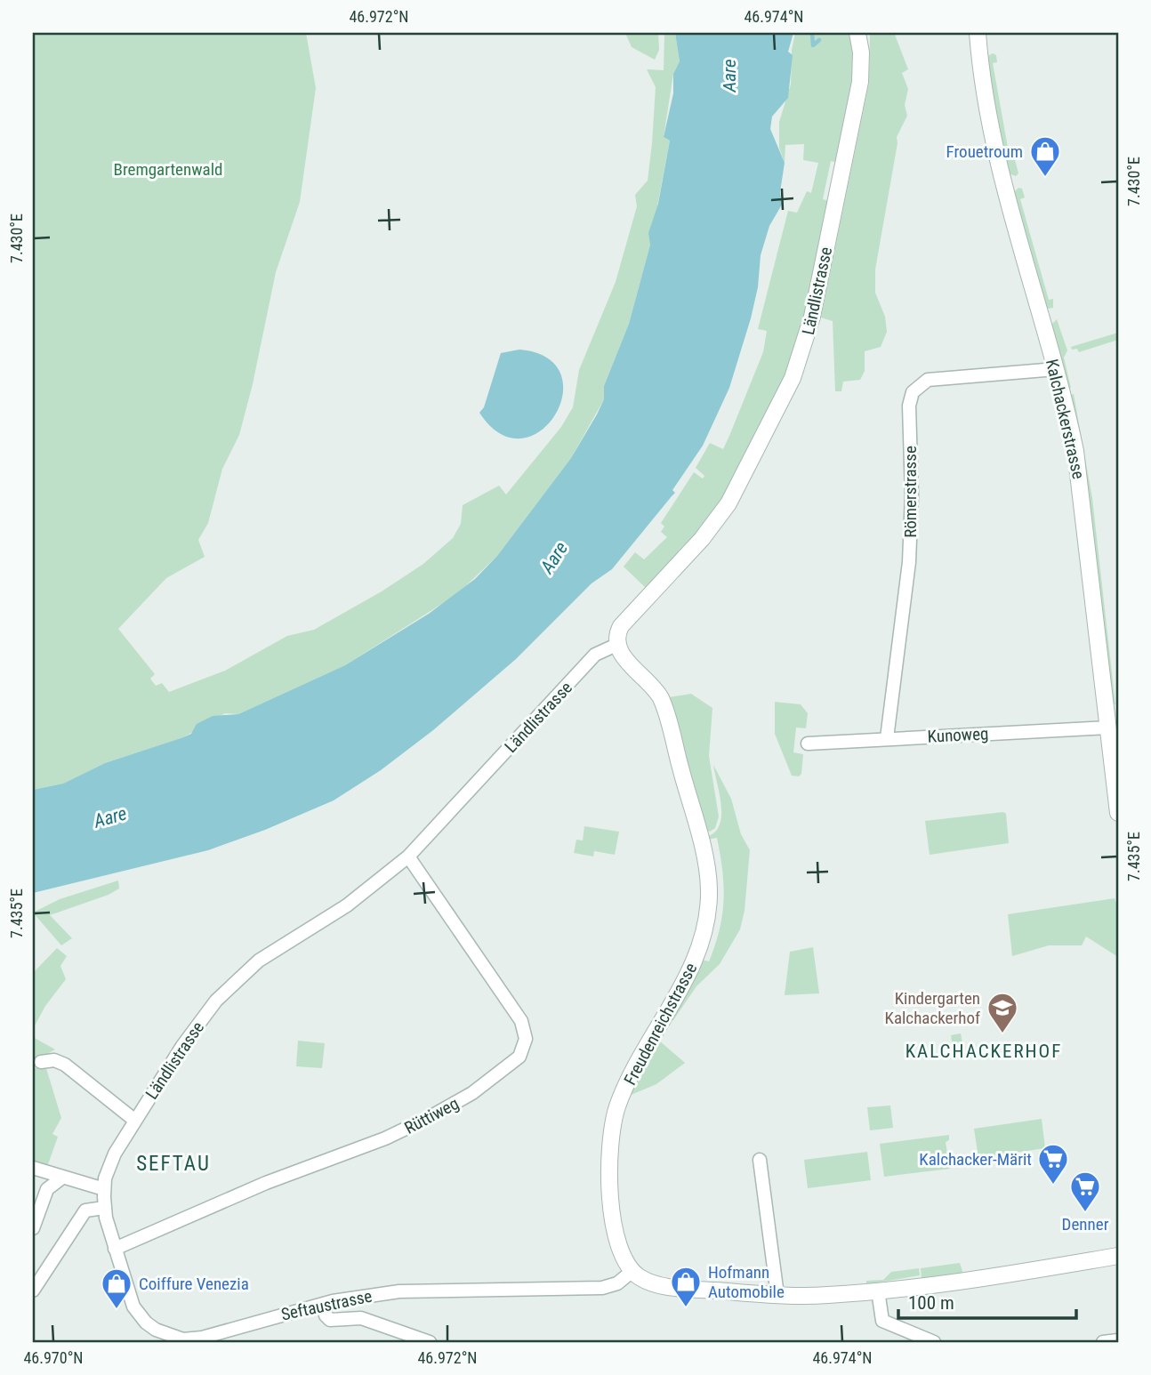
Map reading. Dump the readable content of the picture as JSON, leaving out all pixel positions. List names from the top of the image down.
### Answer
{
  "streets": {
    "street": [
      "Ländlistrasse",
      "Kalchackerstrasse",
      "Römerstrasse",
      "Kunoweg",
      "Freudenreichstrasse",
      "Rüttiweg",
      "Seftaustrasse"
    ]
  },
  "crossings": [
    ["Ländlistrasse", "Freudenreichstrasse"],
    ["Ländlistrasse", "Rüttiweg"],
    ["Ländlistrasse", "Seftaustrasse"],
    ["Kalchackerstrasse", "Römerstrasse"],
    ["Kalchackerstrasse", "Kunoweg"],
    ["Römerstrasse", "Kunoweg"],
    ["Freudenreichstrasse", "Seftaustrasse"],
    ["Rüttiweg", "Seftaustrasse"]
  ],
  "districts": ["KALCHACKERHOF", "SEFTAU"],
  "water": ["Aare"],
  "parks": ["Bremgartenwald"],
  "places": {
    "shop": ["Frouetroum", "Hofmann Automobile", "Coiffure Venezia"],
    "school or university": ["Kindergarten Kalchackerhof"],
    "supermarket": ["Kalchacker-Märit", "Denner"]
  },
  "scale_bar": "100 m",
  "coordinates": [
    "46.972°N",
    "46.974°N",
    "7.430°E",
    "7.435°E",
    "46.970°N"
  ]
}
